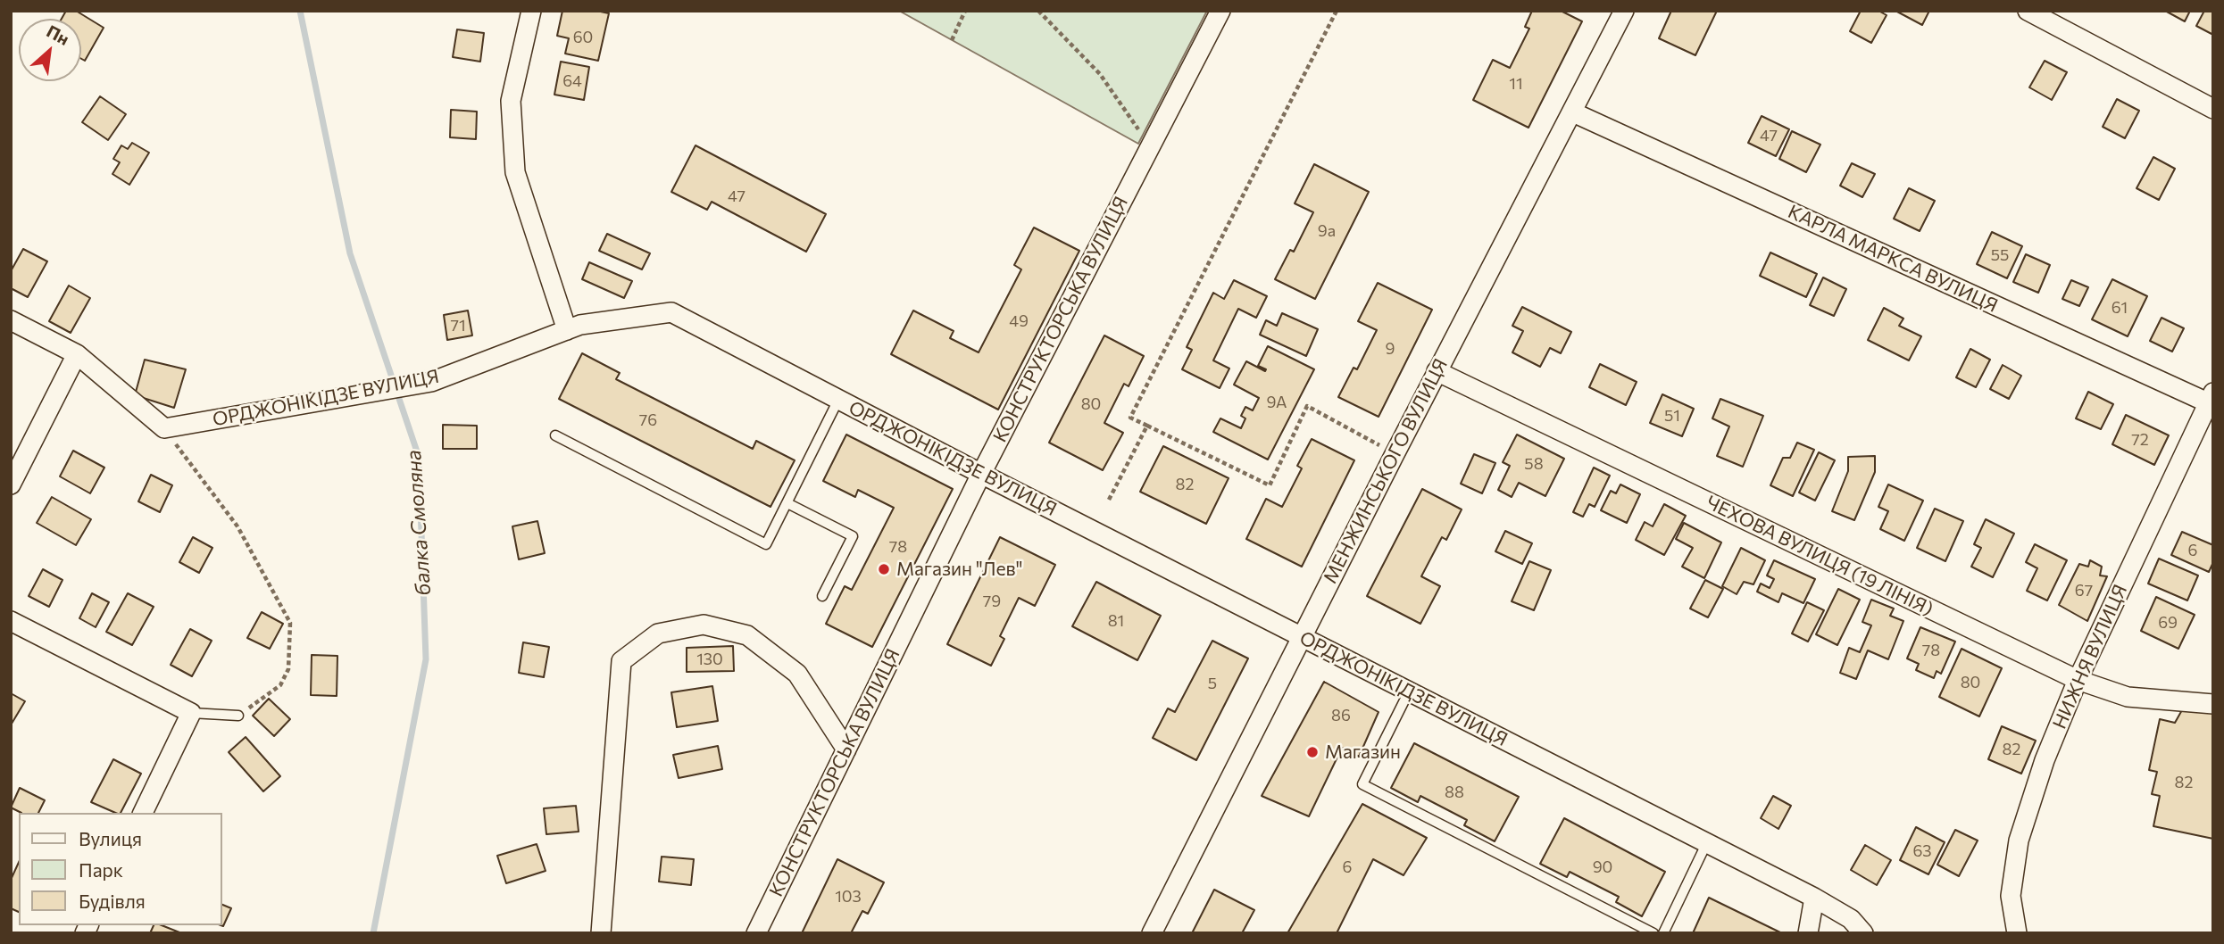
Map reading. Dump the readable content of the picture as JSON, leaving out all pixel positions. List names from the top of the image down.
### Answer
{
  "streets": {
    "street": [
      "КАРЛА МАРКСА ВУЛИЦЯ",
      "КОНСТРУКТОРСЬКА ВУЛИЦЯ",
      "ОРДЖОНІКІДЗЕ ВУЛИЦЯ",
      "МЕНЖИНСЬКОГО ВУЛИЦЯ",
      "ЧЕХОВА ВУЛИЦЯ (19 ЛIНIЯ)",
      "НИЖНЯ ВУЛИЦЯ"
    ]
  },
  "crossings": [
    ["КАРЛА МАРКСА ВУЛИЦЯ", "МЕНЖИНСЬКОГО ВУЛИЦЯ"],
    ["КАРЛА МАРКСА ВУЛИЦЯ", "НИЖНЯ ВУЛИЦЯ"],
    ["КОНСТРУКТОРСЬКА ВУЛИЦЯ", "ОРДЖОНІКІДЗЕ ВУЛИЦЯ"],
    ["ОРДЖОНІКІДЗЕ ВУЛИЦЯ", "МЕНЖИНСЬКОГО ВУЛИЦЯ"],
    ["МЕНЖИНСЬКОГО ВУЛИЦЯ", "ЧЕХОВА ВУЛИЦЯ (19 ЛIНIЯ)"],
    ["ЧЕХОВА ВУЛИЦЯ (19 ЛIНIЯ)", "НИЖНЯ ВУЛИЦЯ"]
  ],
  "water": ["балка Смоляна"],
  "places": ["Магазин \"Лев\"", "Магазин"],
  "house_numbers": [
    "60",
    "64",
    "11",
    "47",
    "47",
    "9а",
    "55",
    "61",
    "49",
    "71",
    "9",
    "9А",
    "80",
    "51",
    "76",
    "72",
    "58",
    "82",
    "78",
    "6",
    "67",
    "79",
    "81",
    "69",
    "78",
    "130",
    "80",
    "5",
    "86",
    "82",
    "82",
    "88",
    "63",
    "6",
    "90",
    "103"
  ],
  "legend": ["Вулиця", "Парк", "Будівля"],
  "north": "top right"
}
